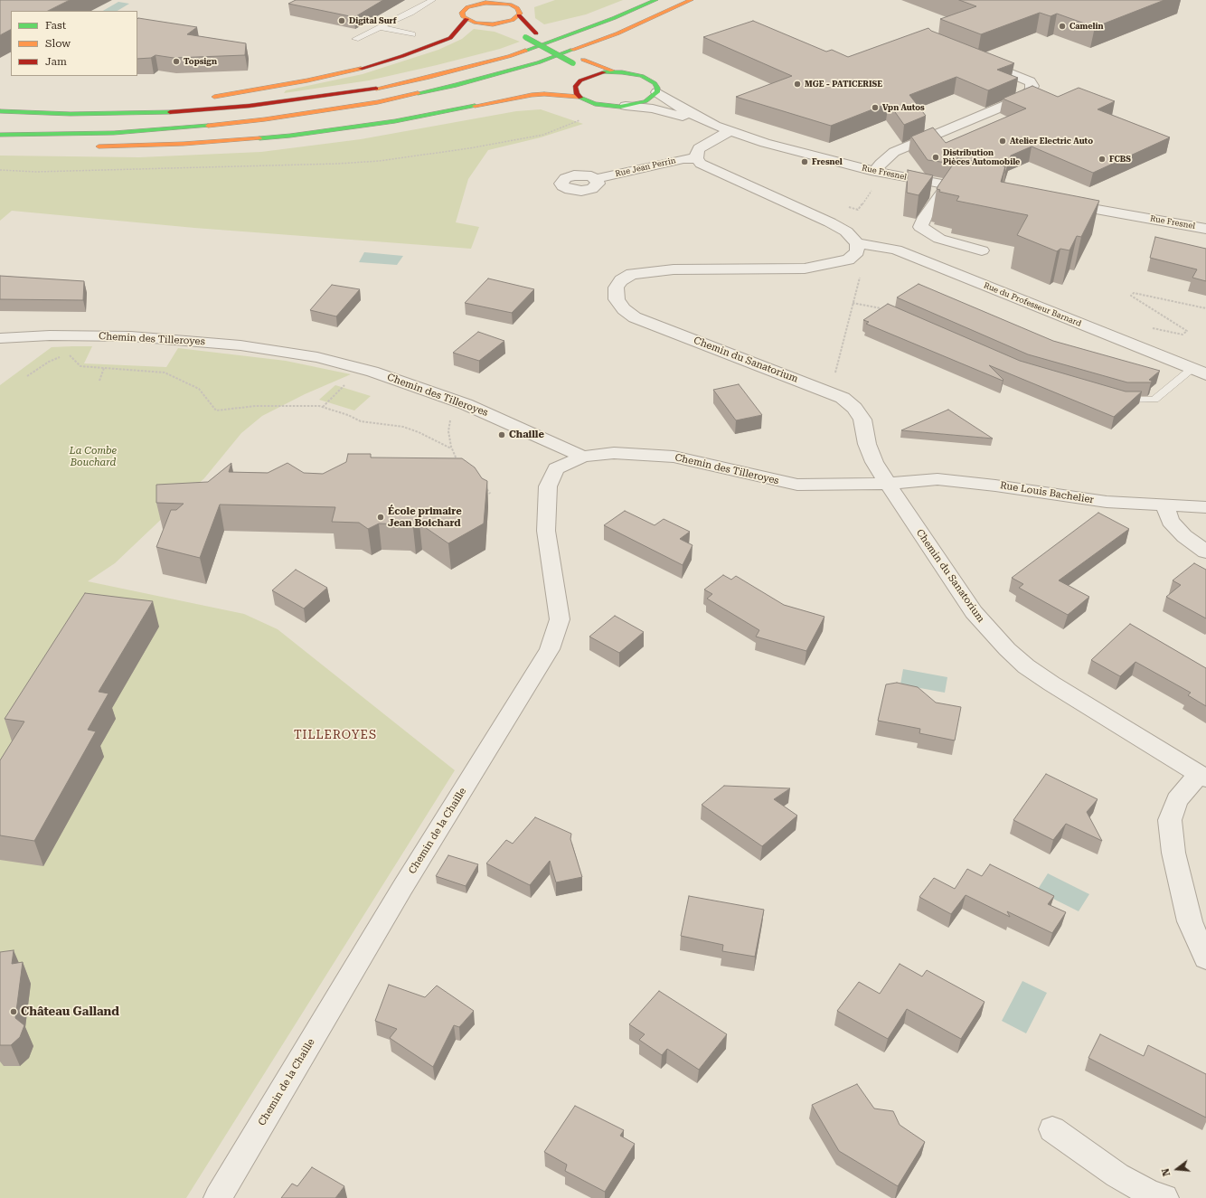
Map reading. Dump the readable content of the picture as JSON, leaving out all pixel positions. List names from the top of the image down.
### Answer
{
  "streets": {
    "street": [
      "Rue Jean Perrin",
      "Rue Fresnel",
      "Rue du Professeur Barnard",
      "Chemin des Tilleroyes",
      "Chemin du Sanatorium",
      "Rue Louis Bachelier",
      "Chemin de la Chaille"
    ]
  },
  "crossings": [
    ["Rue du Professeur Barnard", "Chemin du Sanatorium"],
    ["Chemin des Tilleroyes", "Chemin du Sanatorium"],
    ["Chemin des Tilleroyes", "Rue Louis Bachelier"],
    ["Chemin des Tilleroyes", "Chemin de la Chaille"],
    ["Chemin du Sanatorium", "Rue Louis Bachelier"]
  ],
  "districts": ["TILLEROYES"],
  "parks": ["La Combe Bouchard"],
  "places": [
    "Digital Surf",
    "Camelin",
    "Topsign",
    "MGE - PATICERISE",
    "Vpn Autos",
    "Atelier Electric Auto",
    "Distribution Pièces Automobile",
    "FCBS",
    "Fresnel",
    "Chaille",
    "École primaire Jean Boichard",
    "Château Galland"
  ],
  "legend": ["Fast", "Slow", "Jam"],
  "north": "left"
}
